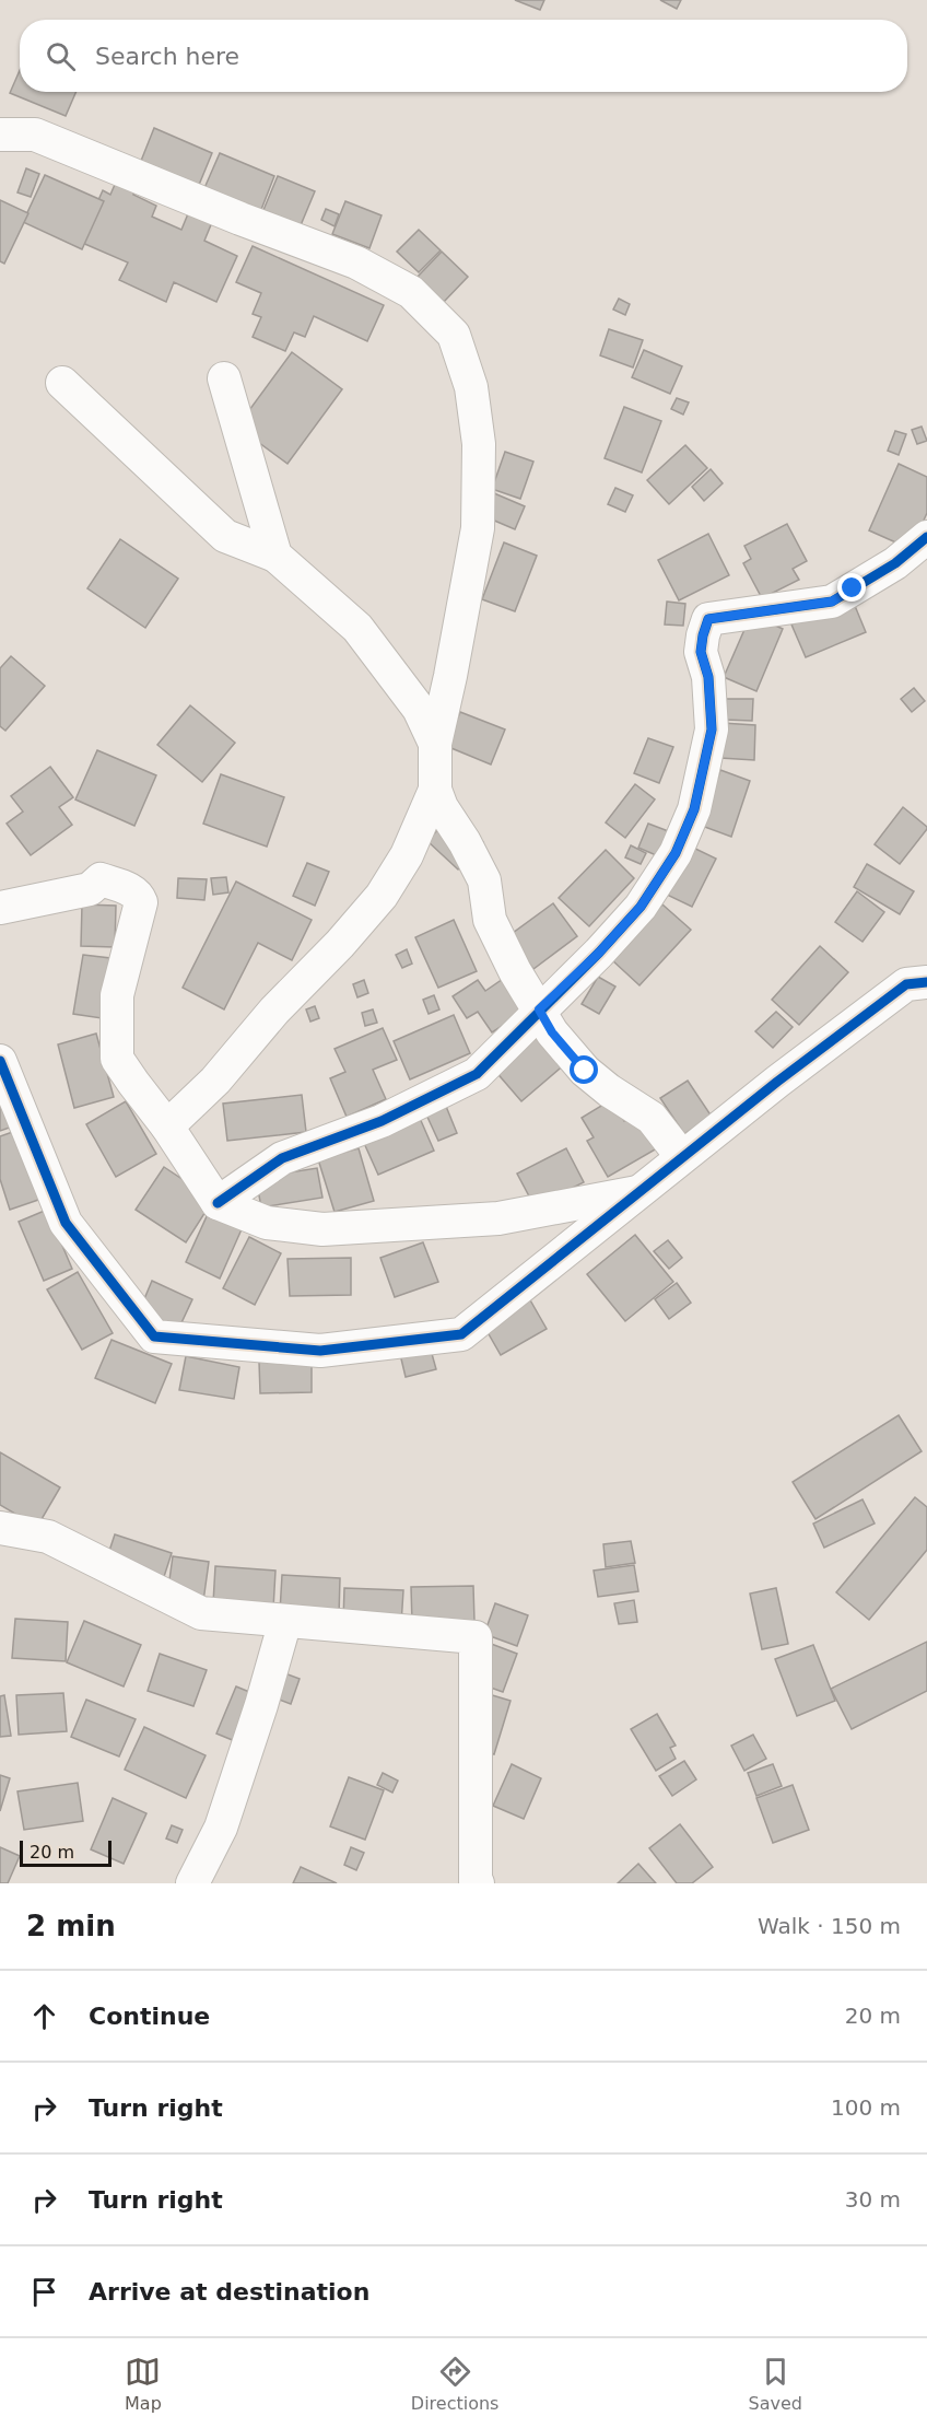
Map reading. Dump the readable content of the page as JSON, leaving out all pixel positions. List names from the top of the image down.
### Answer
{
  "scale_bar": "20 m",
  "page": {
    "search": "Search here",
    "scale": "20 m",
    "heading": ["2 min", "Walk · 150 m"],
    "list": [
      ["Continue", "20 m"],
      ["Turn right", "100 m"],
      ["Turn right", "30 m"],
      "Arrive at destination"
    ],
    "nav": ["Map", "Directions", "Saved"]
  }
}
